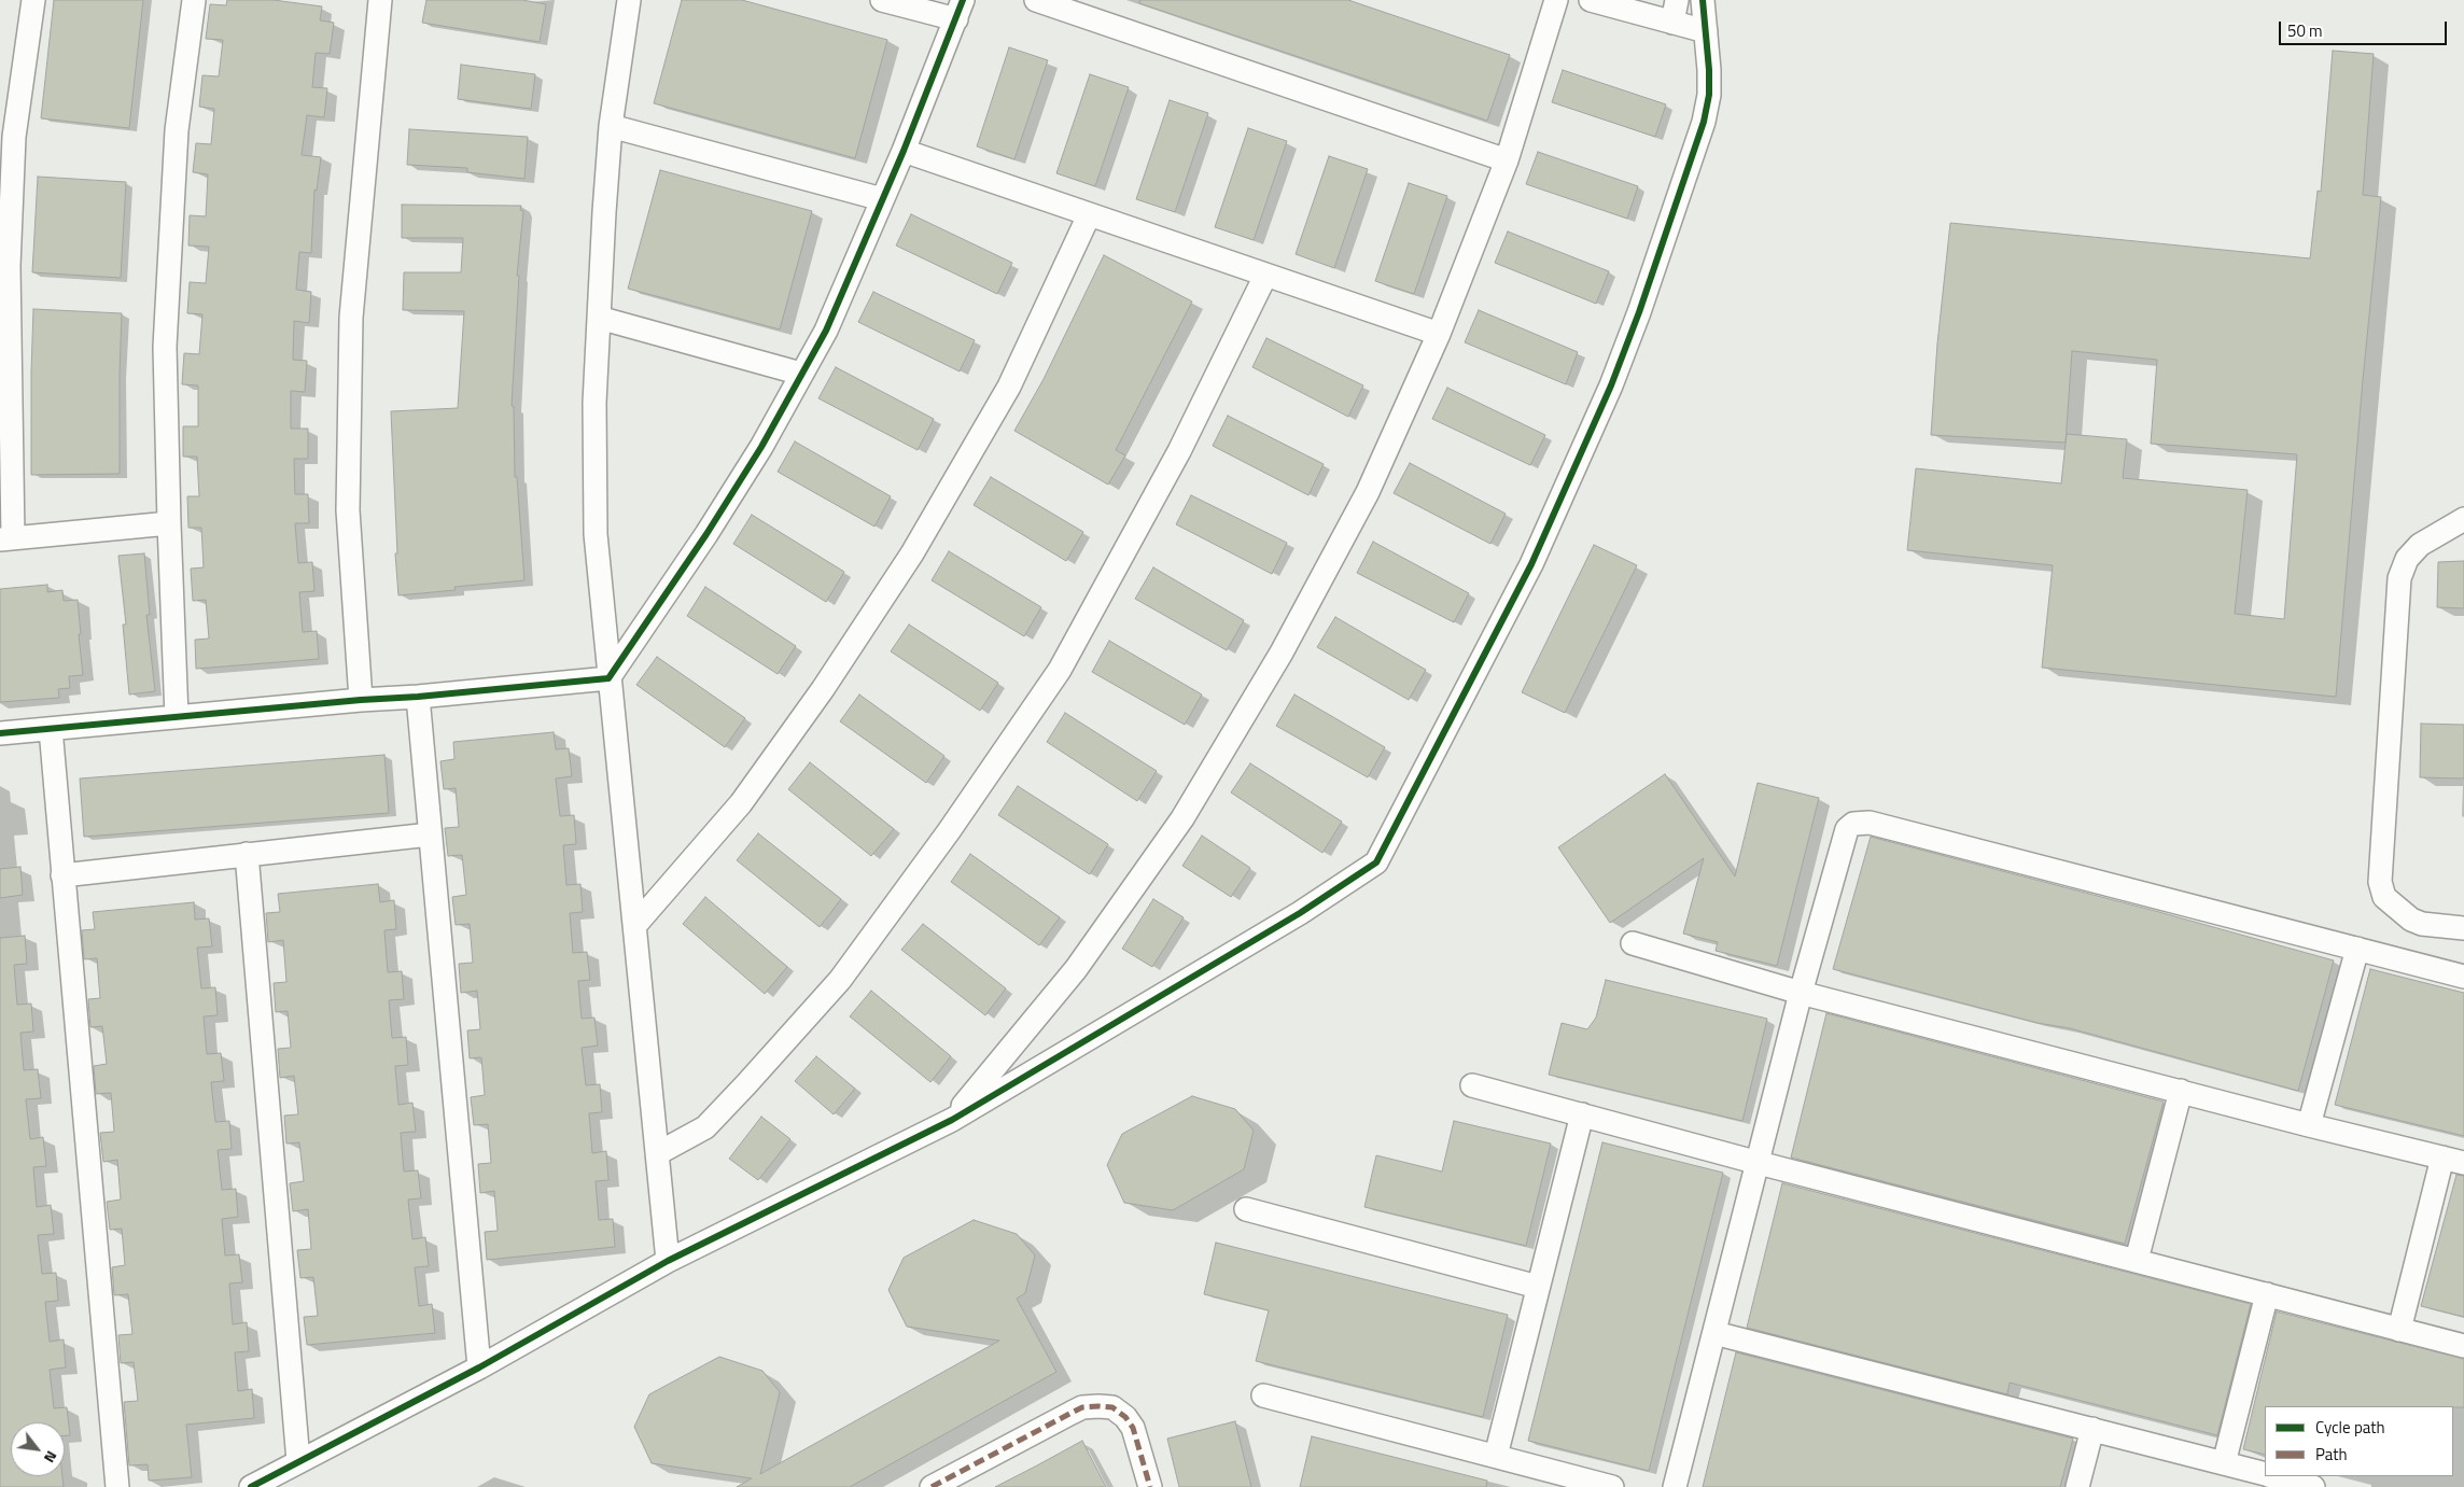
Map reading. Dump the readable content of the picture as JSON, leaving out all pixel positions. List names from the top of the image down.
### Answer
{
  "legend": ["Cycle path", "Path"],
  "scale_bar": "50 m",
  "north": "bottom right"
}
